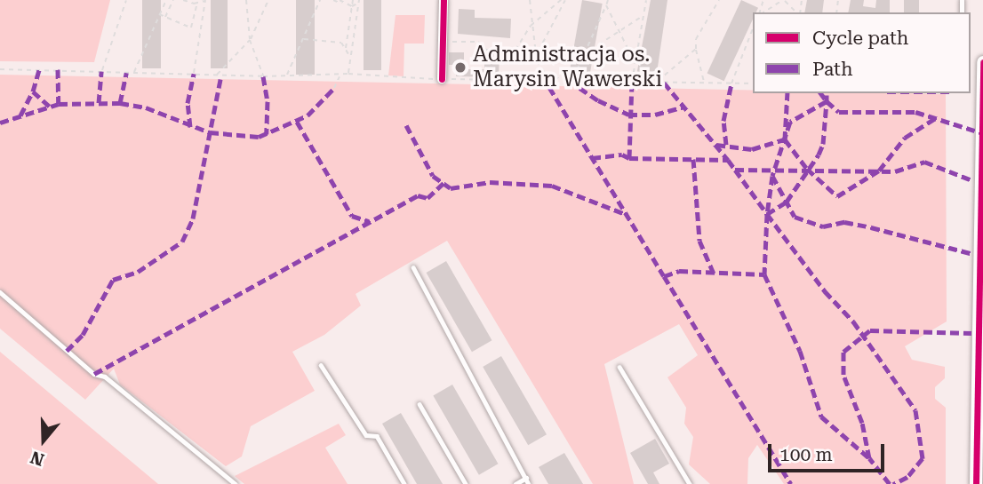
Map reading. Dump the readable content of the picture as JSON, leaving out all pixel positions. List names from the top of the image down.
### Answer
{
  "places": ["Administracja os. Marysin Wawerski"],
  "legend": ["Cycle path", "Path"],
  "scale_bar": "100 m",
  "north": "bottom"
}
